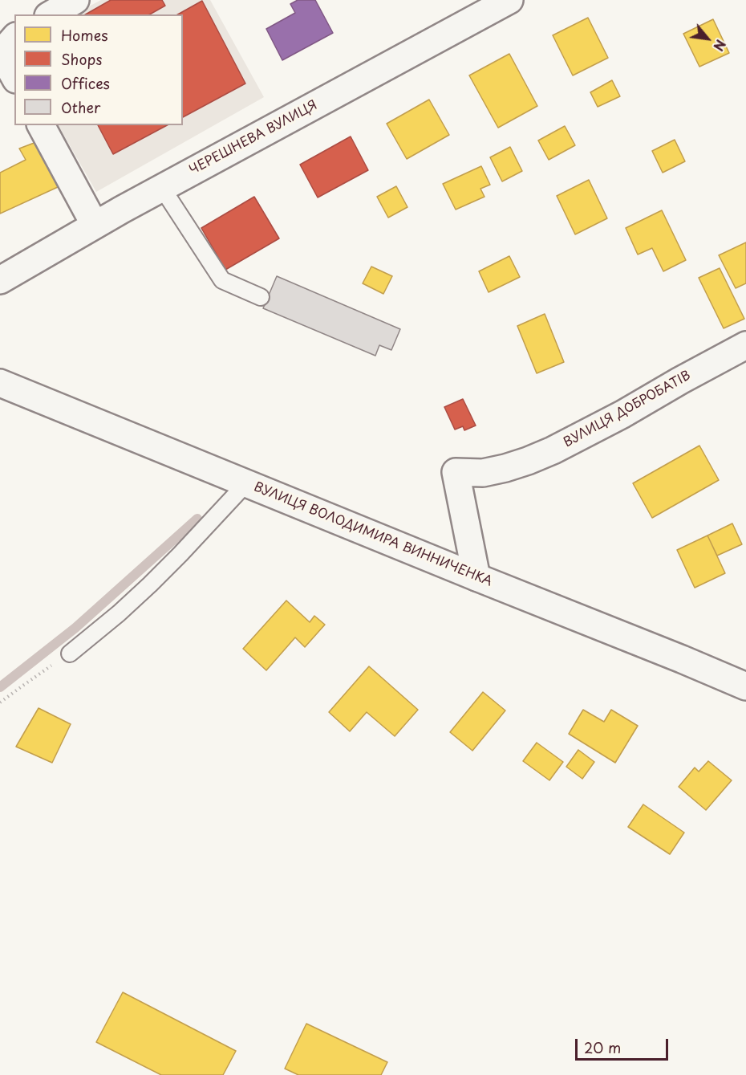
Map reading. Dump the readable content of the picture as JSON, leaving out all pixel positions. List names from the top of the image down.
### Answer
{
  "streets": {
    "street": ["ЧЕРЕШНЕВА ВУЛИЦЯ", "ВУЛИЦЯ ДОБРОБАТІВ", "ВУЛИЦЯ ВОЛОДИМИРА ВИННИЧЕНКА"]
  },
  "crossings": [
    ["ВУЛИЦЯ ДОБРОБАТІВ", "ВУЛИЦЯ ВОЛОДИМИРА ВИННИЧЕНКА"]
  ],
  "legend": [
    "Homes",
    "Shops",
    "Offices",
    "Other"
  ],
  "scale_bar": "20 m",
  "north": "bottom right"
}
